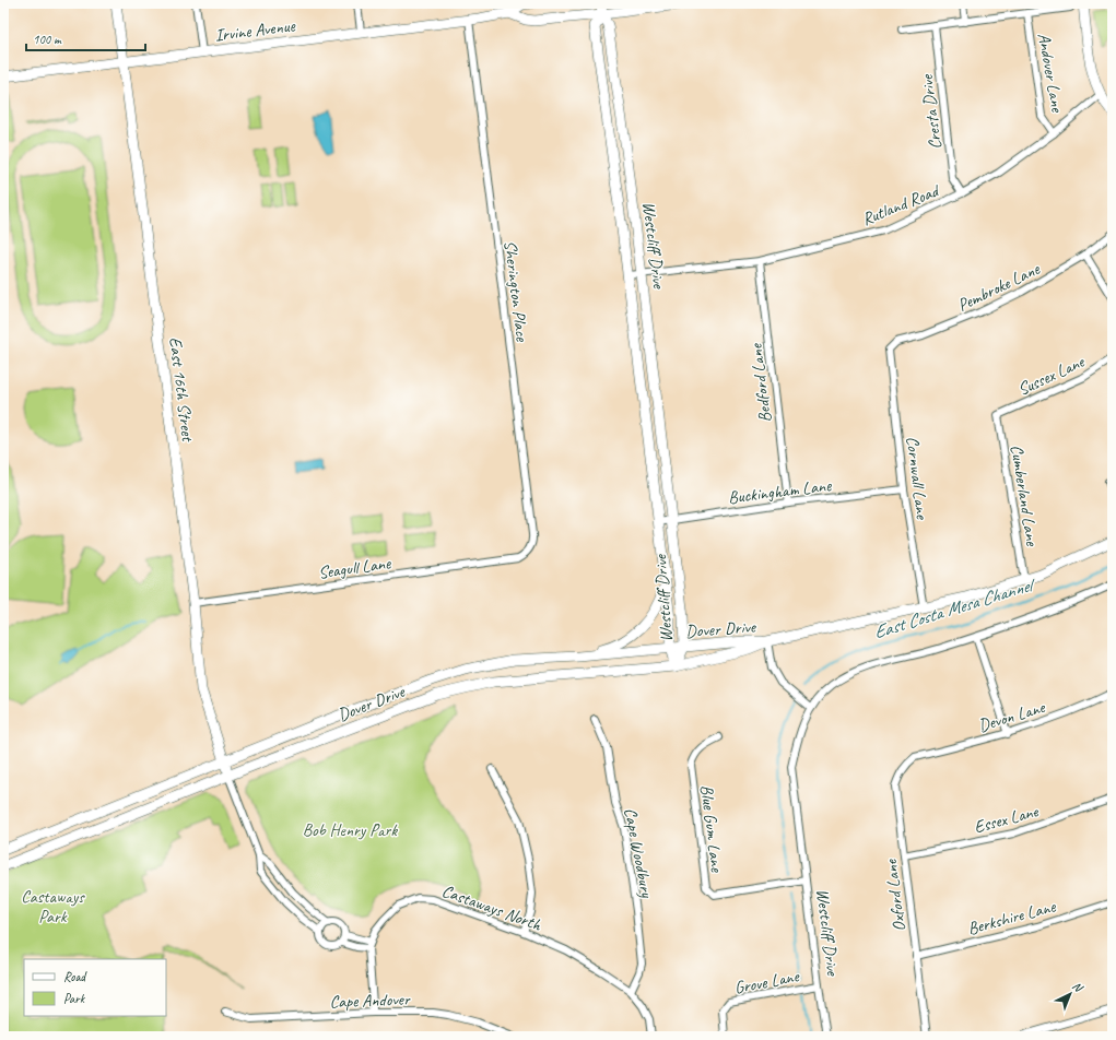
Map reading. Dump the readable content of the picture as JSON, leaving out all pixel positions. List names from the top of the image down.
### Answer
{
  "streets": {
    "street": [
      "Irvine Avenue",
      "Andover Lane",
      "Cresta Drive",
      "Rutland Road",
      "Westcliff Drive",
      "Pembroke Lane",
      "Sherington Place",
      "Sussex Lane",
      "Bedford Lane",
      "East 16th Street",
      "Cornwall Lane",
      "Buckingham Lane",
      "Cumberland Lane",
      "Seagull Lane",
      "Dover Drive",
      "Devon Lane",
      "Essex Lane",
      "Blue Gum Lane",
      "Cape Woodbury",
      "Oxford Lane",
      "Castaways North",
      "Berkshire Lane",
      "Grove Lane",
      "Cape Andover"
    ]
  },
  "crossings": [
    ["Irvine Avenue", "Westcliff Drive"],
    ["Irvine Avenue", "Sherington Place"],
    ["Irvine Avenue", "East 16th Street"],
    ["Andover Lane", "Rutland Road"],
    ["Cresta Drive", "Rutland Road"],
    ["Rutland Road", "Westcliff Drive"],
    ["Rutland Road", "Bedford Lane"],
    ["Westcliff Drive", "Buckingham Lane"],
    ["Westcliff Drive", "Dover Drive"],
    ["Westcliff Drive", "Blue Gum Lane"],
    ["Westcliff Drive", "Grove Lane"],
    ["Pembroke Lane", "Cornwall Lane"],
    ["Sherington Place", "Seagull Lane"],
    ["Sussex Lane", "Cumberland Lane"],
    ["Bedford Lane", "Buckingham Lane"],
    ["East 16th Street", "Seagull Lane"],
    ["East 16th Street", "Dover Drive"],
    ["Cornwall Lane", "Buckingham Lane"],
    ["Cornwall Lane", "Dover Drive"],
    ["Cumberland Lane", "Dover Drive"],
    ["Devon Lane", "Oxford Lane"],
    ["Essex Lane", "Oxford Lane"],
    ["Cape Woodbury", "Castaways North"],
    ["Oxford Lane", "Berkshire Lane"]
  ],
  "water": ["East Costa Mesa Channel"],
  "parks": ["Bob Henry Park", "Castaways Park"],
  "legend": ["Road", "Park"],
  "scale_bar": "100 m",
  "north": "top right"
}
